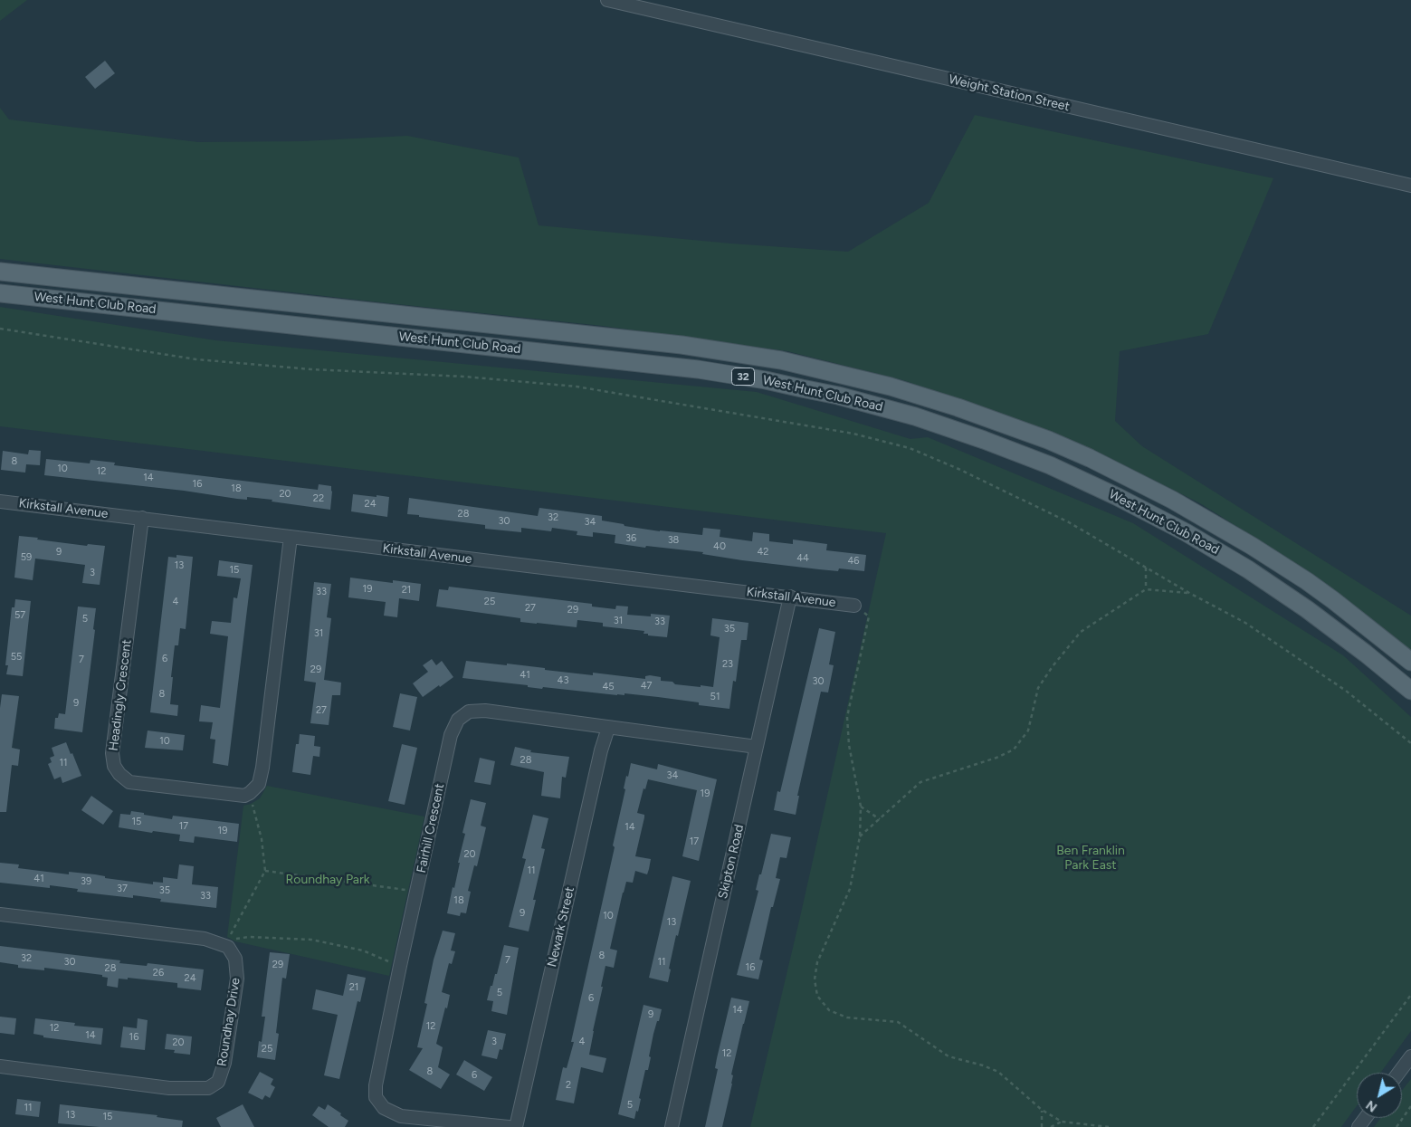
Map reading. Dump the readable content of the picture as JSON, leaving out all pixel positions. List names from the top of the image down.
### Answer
{
  "streets": {
    "main road": ["West Hunt Club Road", "32"],
    "street": [
      "Weight Station Street",
      "Kirkstall Avenue",
      "Headingly Crescent",
      "Fairhill Crescent",
      "Skipton Road",
      "Newark Street",
      "Roundhay Drive"
    ]
  },
  "crossings": [
    ["Kirkstall Avenue", "Headingly Crescent"],
    ["Kirkstall Avenue", "Skipton Road"],
    ["Fairhill Crescent", "Skipton Road"],
    ["Fairhill Crescent", "Newark Street"]
  ],
  "parks": ["Ben Franklin Park East", "Roundhay Park"],
  "house_numbers": [
    "8",
    "10",
    "12",
    "14",
    "16",
    "18",
    "20",
    "22",
    "24",
    "28",
    "32",
    "30",
    "34",
    "36",
    "38",
    "40",
    "9",
    "42",
    "59",
    "44",
    "46",
    "13",
    "15",
    "3",
    "19",
    "21",
    "33",
    "4",
    "25",
    "27",
    "29",
    "57",
    "5",
    "31",
    "33",
    "35",
    "31",
    "55",
    "6",
    "7",
    "23",
    "29",
    "41",
    "43",
    "30",
    "47",
    "45",
    "8",
    "51",
    "9",
    "27",
    "10",
    "28",
    "11",
    "34",
    "19",
    "15",
    "17",
    "14",
    "19",
    "17",
    "20",
    "11",
    "41",
    "39",
    "37",
    "35",
    "33",
    "18",
    "9",
    "10",
    "13",
    "8",
    "32",
    "7",
    "30",
    "11",
    "29",
    "16",
    "28",
    "26",
    "24",
    "21",
    "5",
    "6",
    "14",
    "9",
    "12",
    "12",
    "14",
    "16",
    "3",
    "4",
    "20",
    "25",
    "12",
    "8",
    "6",
    "2",
    "5",
    "11",
    "13",
    "15"
  ],
  "north": "bottom left"
}
